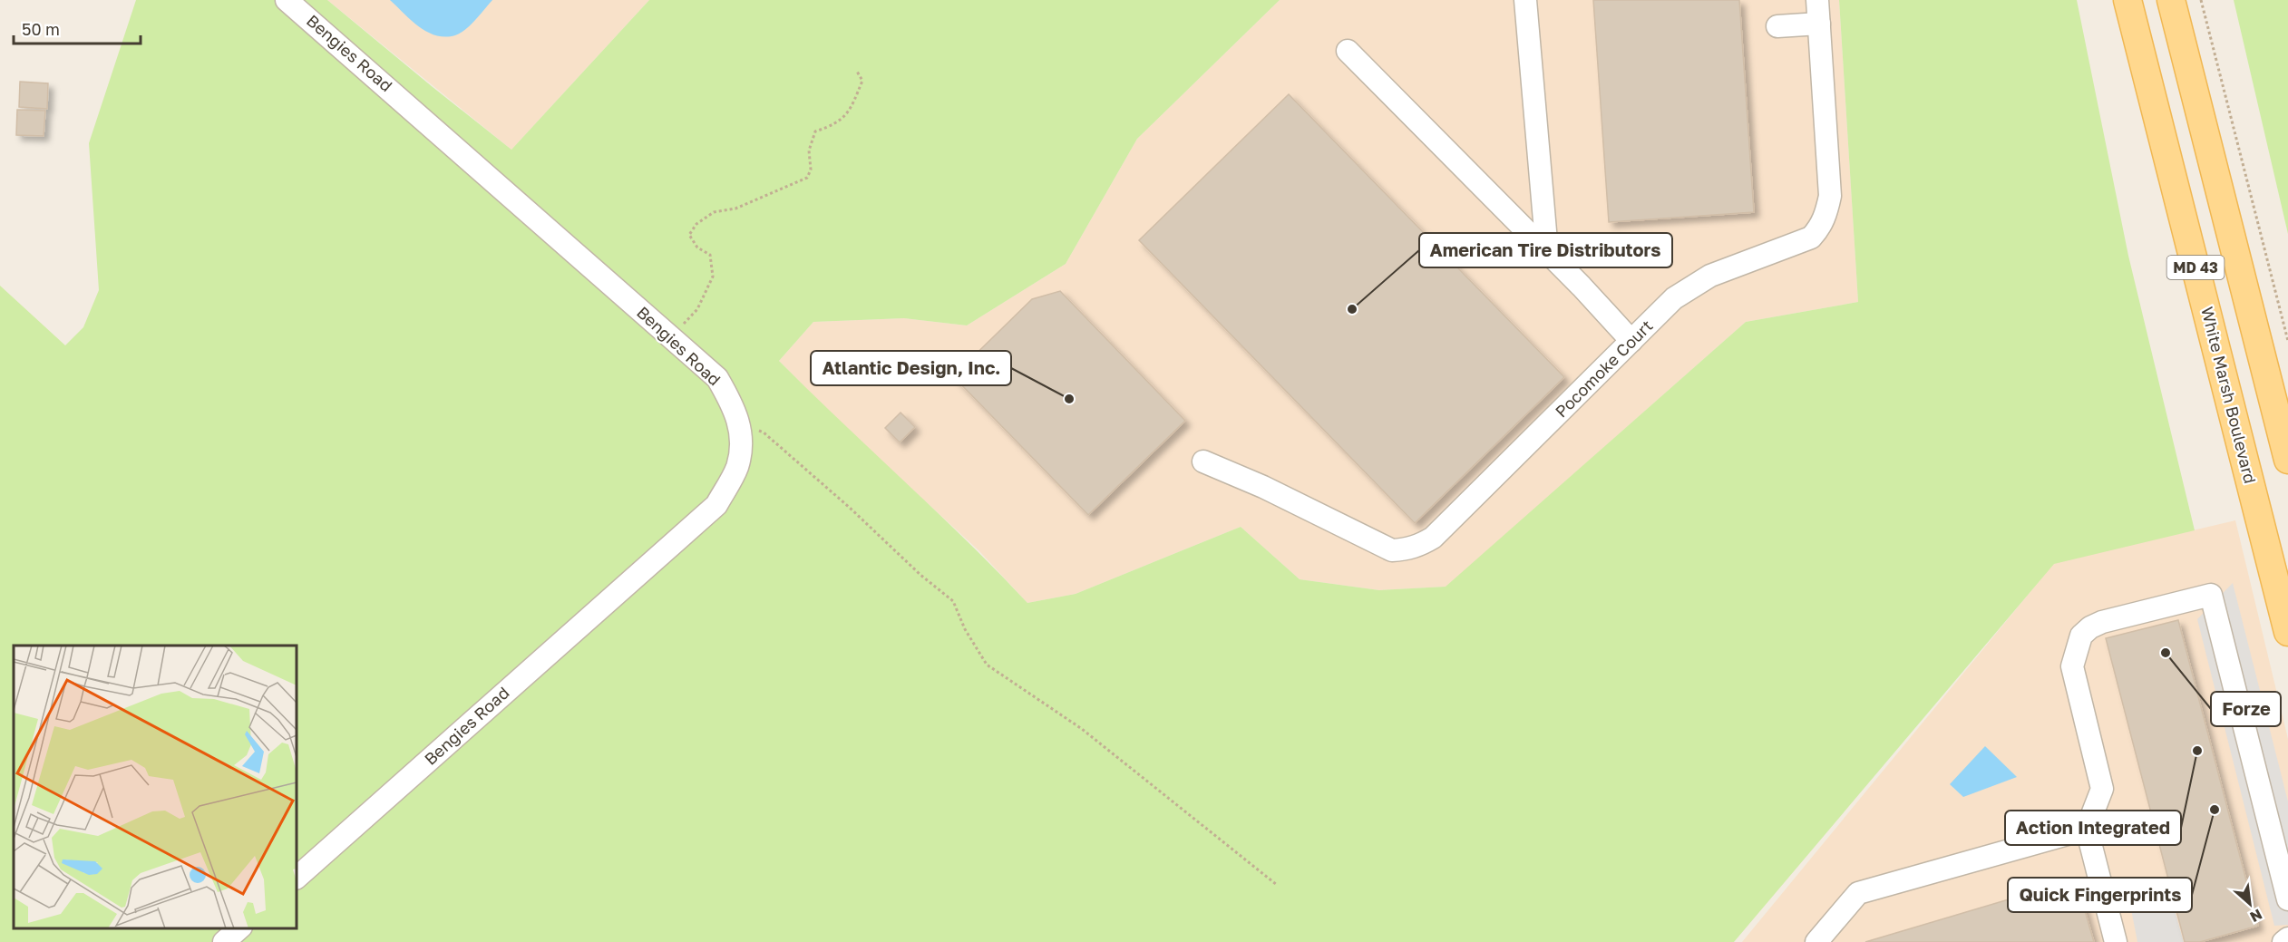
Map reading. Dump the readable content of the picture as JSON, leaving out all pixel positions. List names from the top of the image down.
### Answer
{
  "streets": {
    "main road": ["MD 43", "White Marsh Boulevard"],
    "street": ["Bengies Road", "Pocomoke Court"]
  },
  "places": [
    "American Tire Distributors",
    "Atlantic Design, Inc.",
    "Forze",
    "Action Integrated",
    "Quick Fingerprints"
  ],
  "scale_bar": "50 m",
  "north": "bottom right"
}
